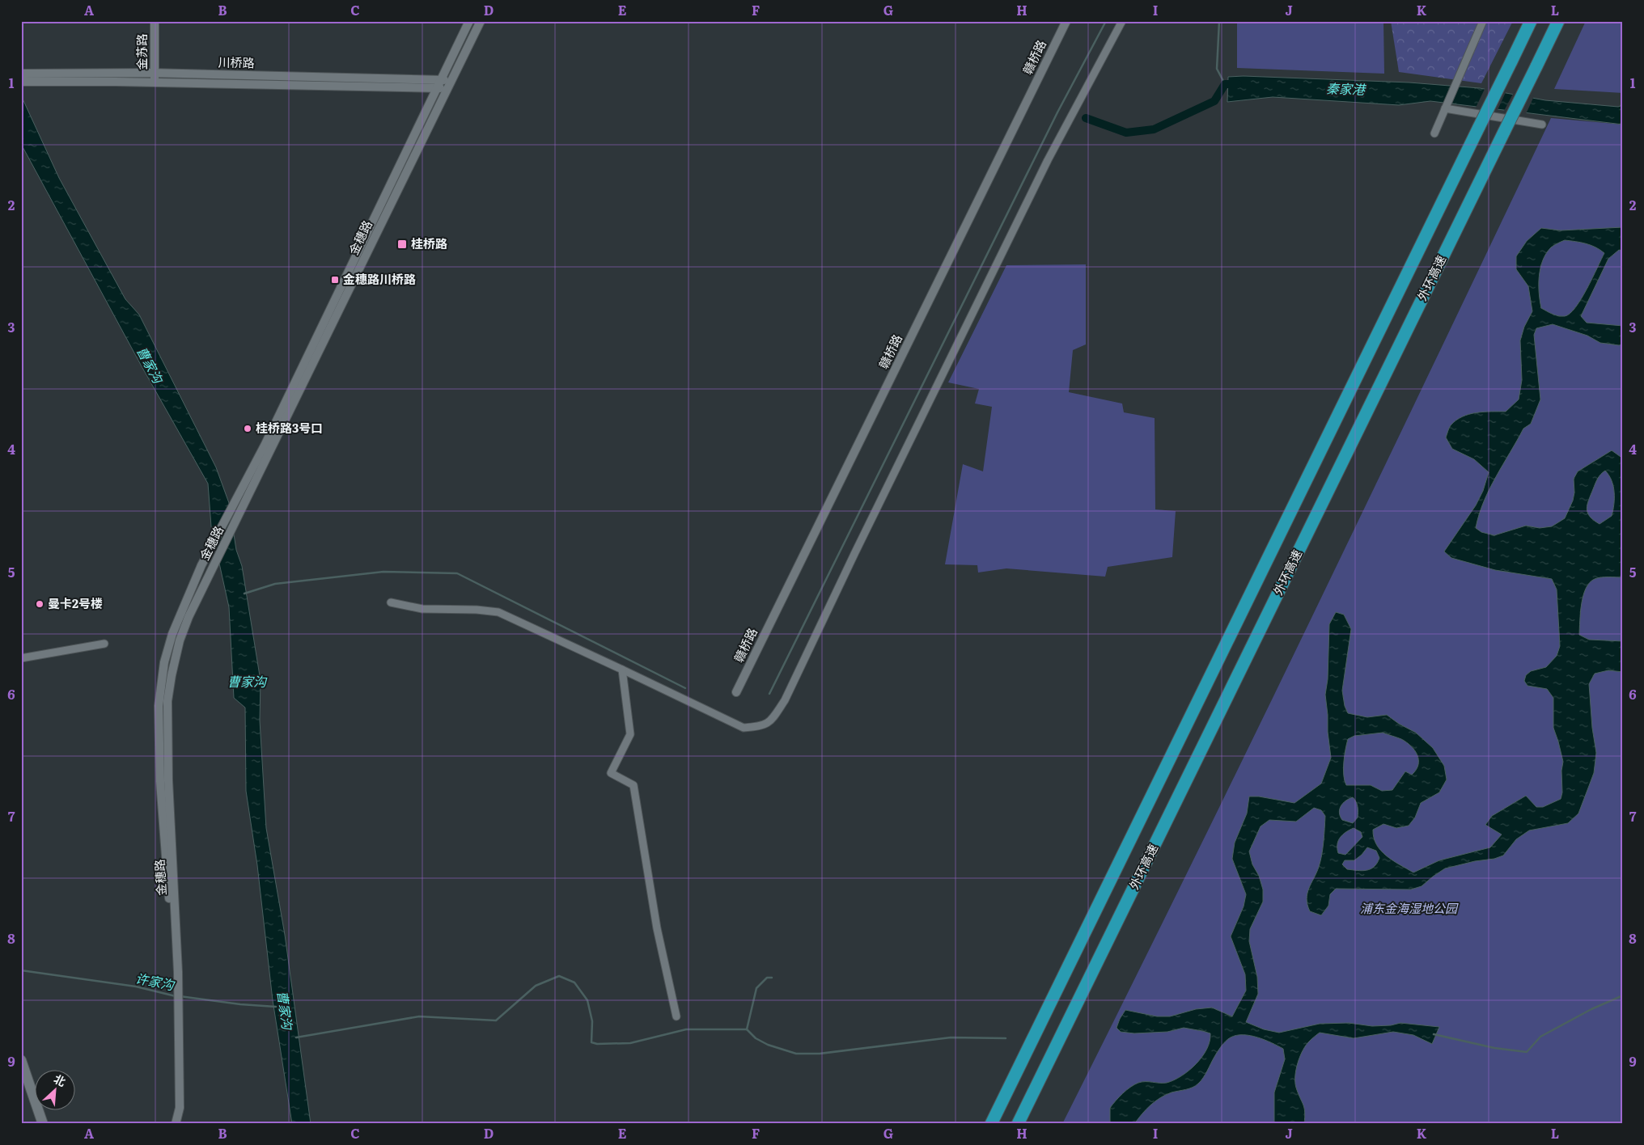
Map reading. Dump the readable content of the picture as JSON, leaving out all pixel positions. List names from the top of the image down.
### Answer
{
  "streets": {
    "highway": ["外环高速"],
    "street": [
      "金苏路",
      "赣桥路",
      "川桥路",
      "金穗路"
    ]
  },
  "crossings": [
    ["金苏路", "川桥路"],
    ["川桥路", "金穗路"]
  ],
  "water": ["秦家港", "曹家沟", "许家沟"],
  "parks": ["浦东金海湿地公园"],
  "places": {
    "transit": ["桂桥路", "金穗路川桥路"],
    "other": ["桂桥路3号口", "曼卡2号楼"]
  },
  "north": "top right",
  "grid": {
    "columns": [
      "A",
      "B",
      "C",
      "D",
      "E",
      "F",
      "G",
      "H",
      "I",
      "J",
      "K",
      "L"
    ],
    "rows": [
      "1",
      "2",
      "3",
      "4",
      "5",
      "6",
      "7",
      "8",
      "9"
    ]
  }
}
